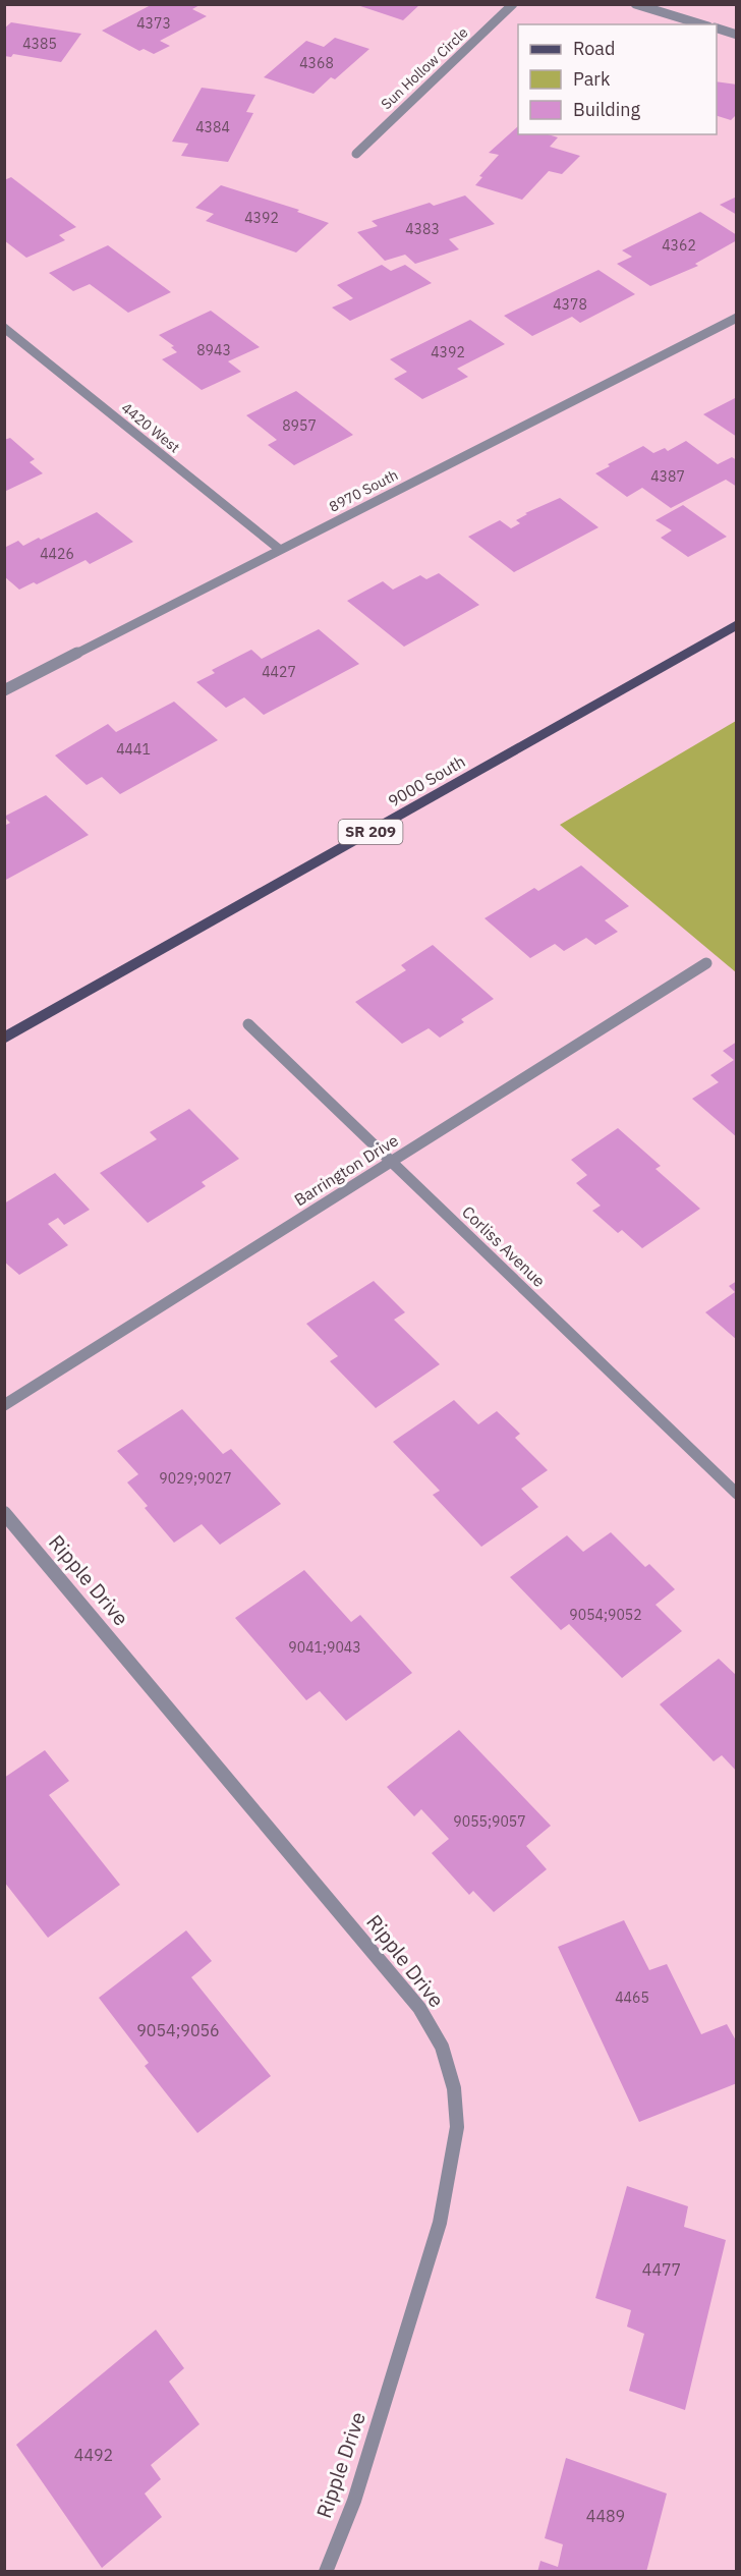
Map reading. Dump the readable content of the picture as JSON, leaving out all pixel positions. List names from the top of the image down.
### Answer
{
  "streets": {
    "main road": ["9000 South", "SR 209"],
    "street": [
      "Sun Hollow Circle",
      "4420 West",
      "8970 South",
      "Barrington Drive",
      "Corliss Avenue",
      "Ripple Drive"
    ]
  },
  "crossings": [
    ["4420 West", "8970 South"],
    ["Barrington Drive", "Corliss Avenue"]
  ],
  "house_numbers": [
    "4373",
    "4385",
    "4368",
    "4384",
    "4392",
    "4383",
    "4362",
    "4378",
    "8943",
    "4392",
    "8957",
    "4387",
    "4426",
    "4427",
    "4441",
    "9029;9027",
    "9054;9052",
    "9041;9043",
    "9055;9057",
    "4465",
    "9054;9056",
    "4477",
    "4492",
    "4489"
  ],
  "legend": ["Road", "Park", "Building"]
}
